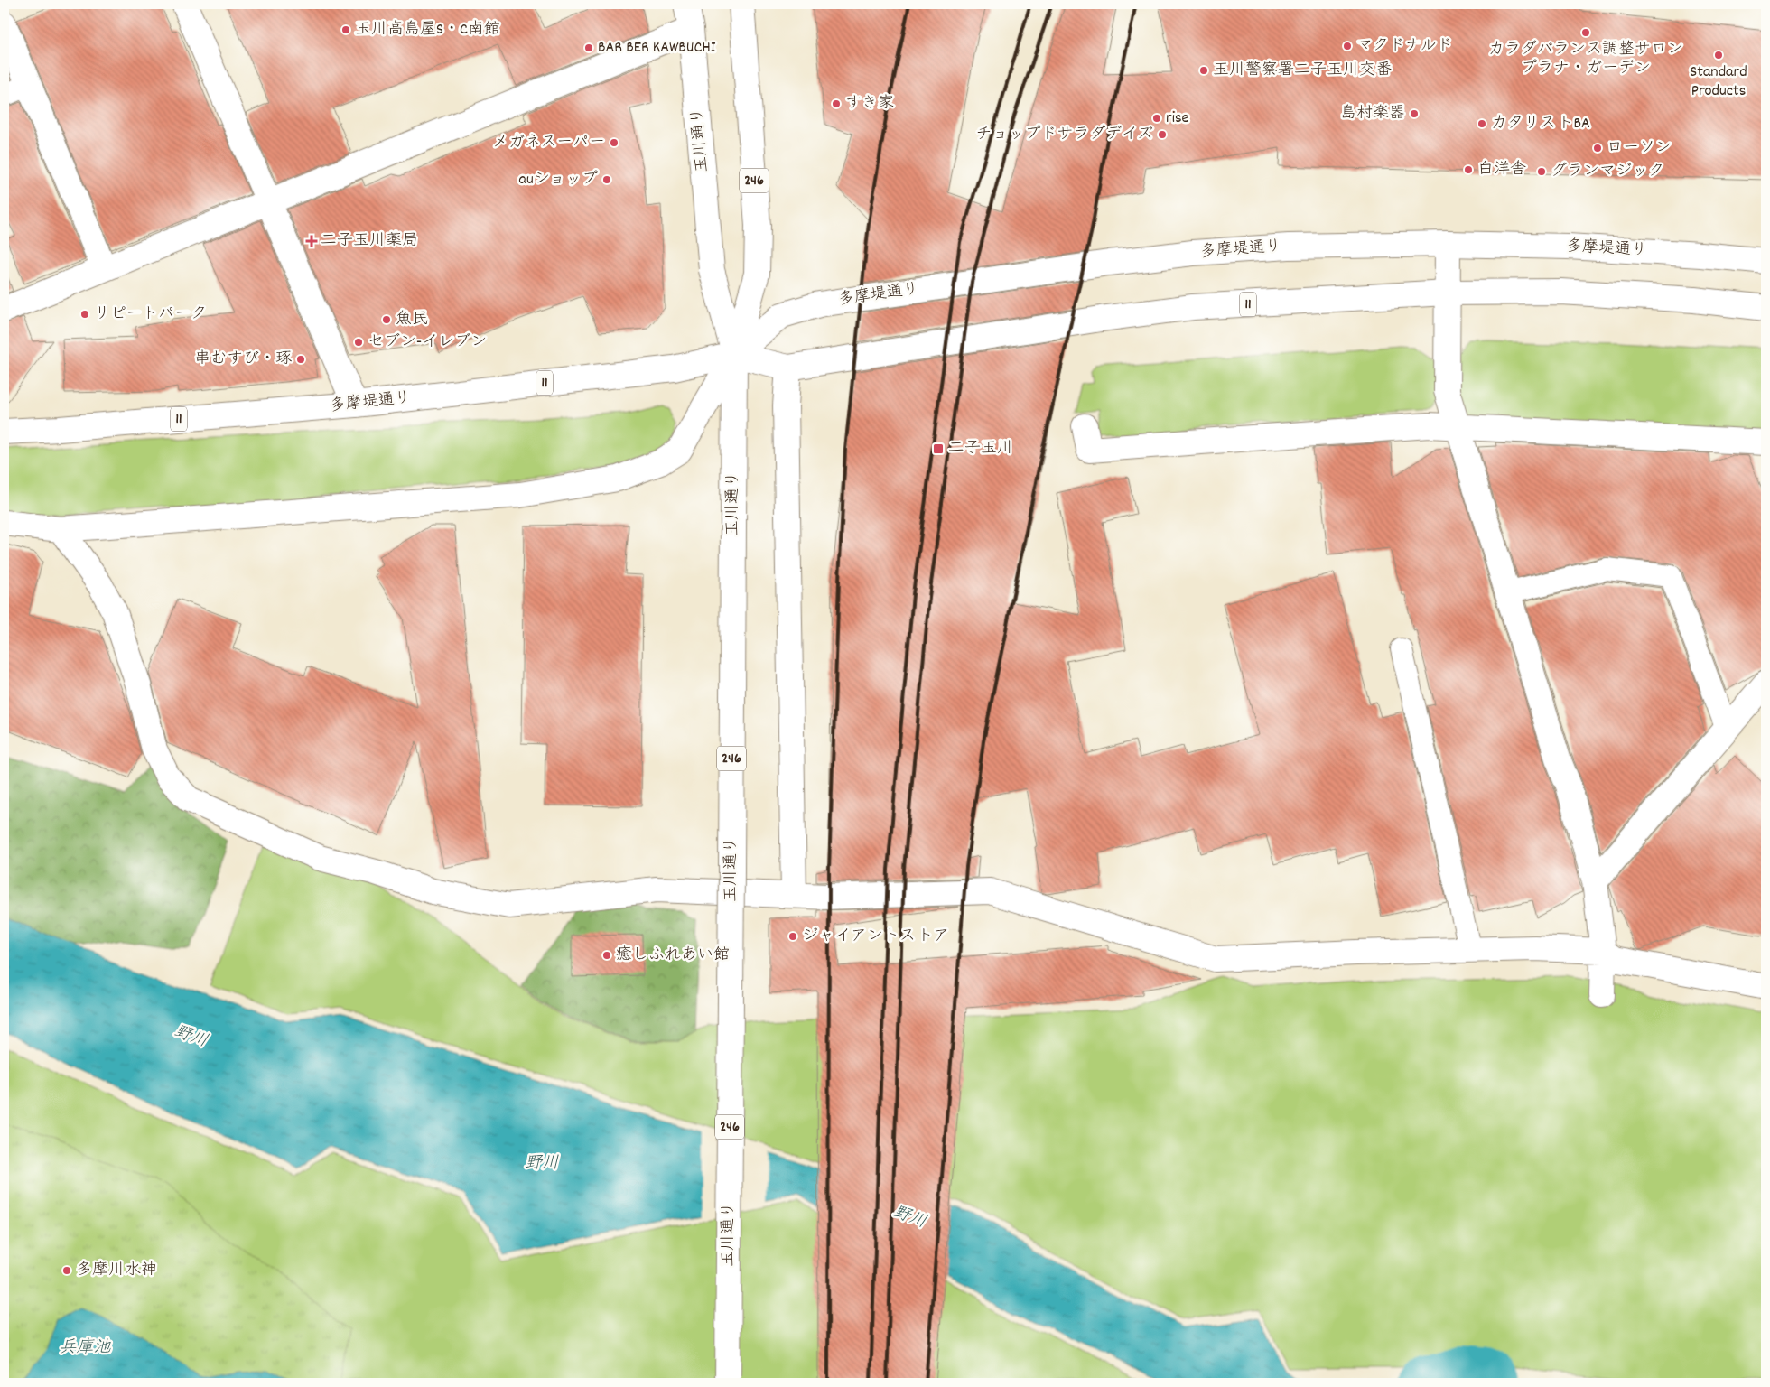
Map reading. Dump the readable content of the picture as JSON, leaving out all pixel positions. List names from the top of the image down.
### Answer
{
  "streets": {
    "main road": [
      "玉川通り",
      "246",
      "多摩堤通り",
      "11"
    ]
  },
  "crossings": [
    ["玉川通り", "多摩堤通り"]
  ],
  "water": ["野川", "兵庫池"],
  "places": {
    "other": [
      "玉川高島屋S・C南館",
      "カラダバランス調整サロン プラナ・ガーデン",
      "マクドナルド",
      "BAR BER KAWBUCHI",
      "Standard Products",
      "玉川警察署二子玉川交番",
      "すき家",
      "島村楽器",
      "rise",
      "カタリストBA",
      "チョップドサラダデイズ",
      "メガネスーパー",
      "ローソン",
      "白洋舎",
      "グランマジック",
      "auショップ",
      "リピートパーク",
      "魚民",
      "セブン-イレブン",
      "串むすび・琢",
      "ジャイアントストア",
      "癒しふれあい館",
      "多摩川水神"
    ],
    "health": ["二子玉川薬局"],
    "transit": ["二子玉川"]
  }
}
